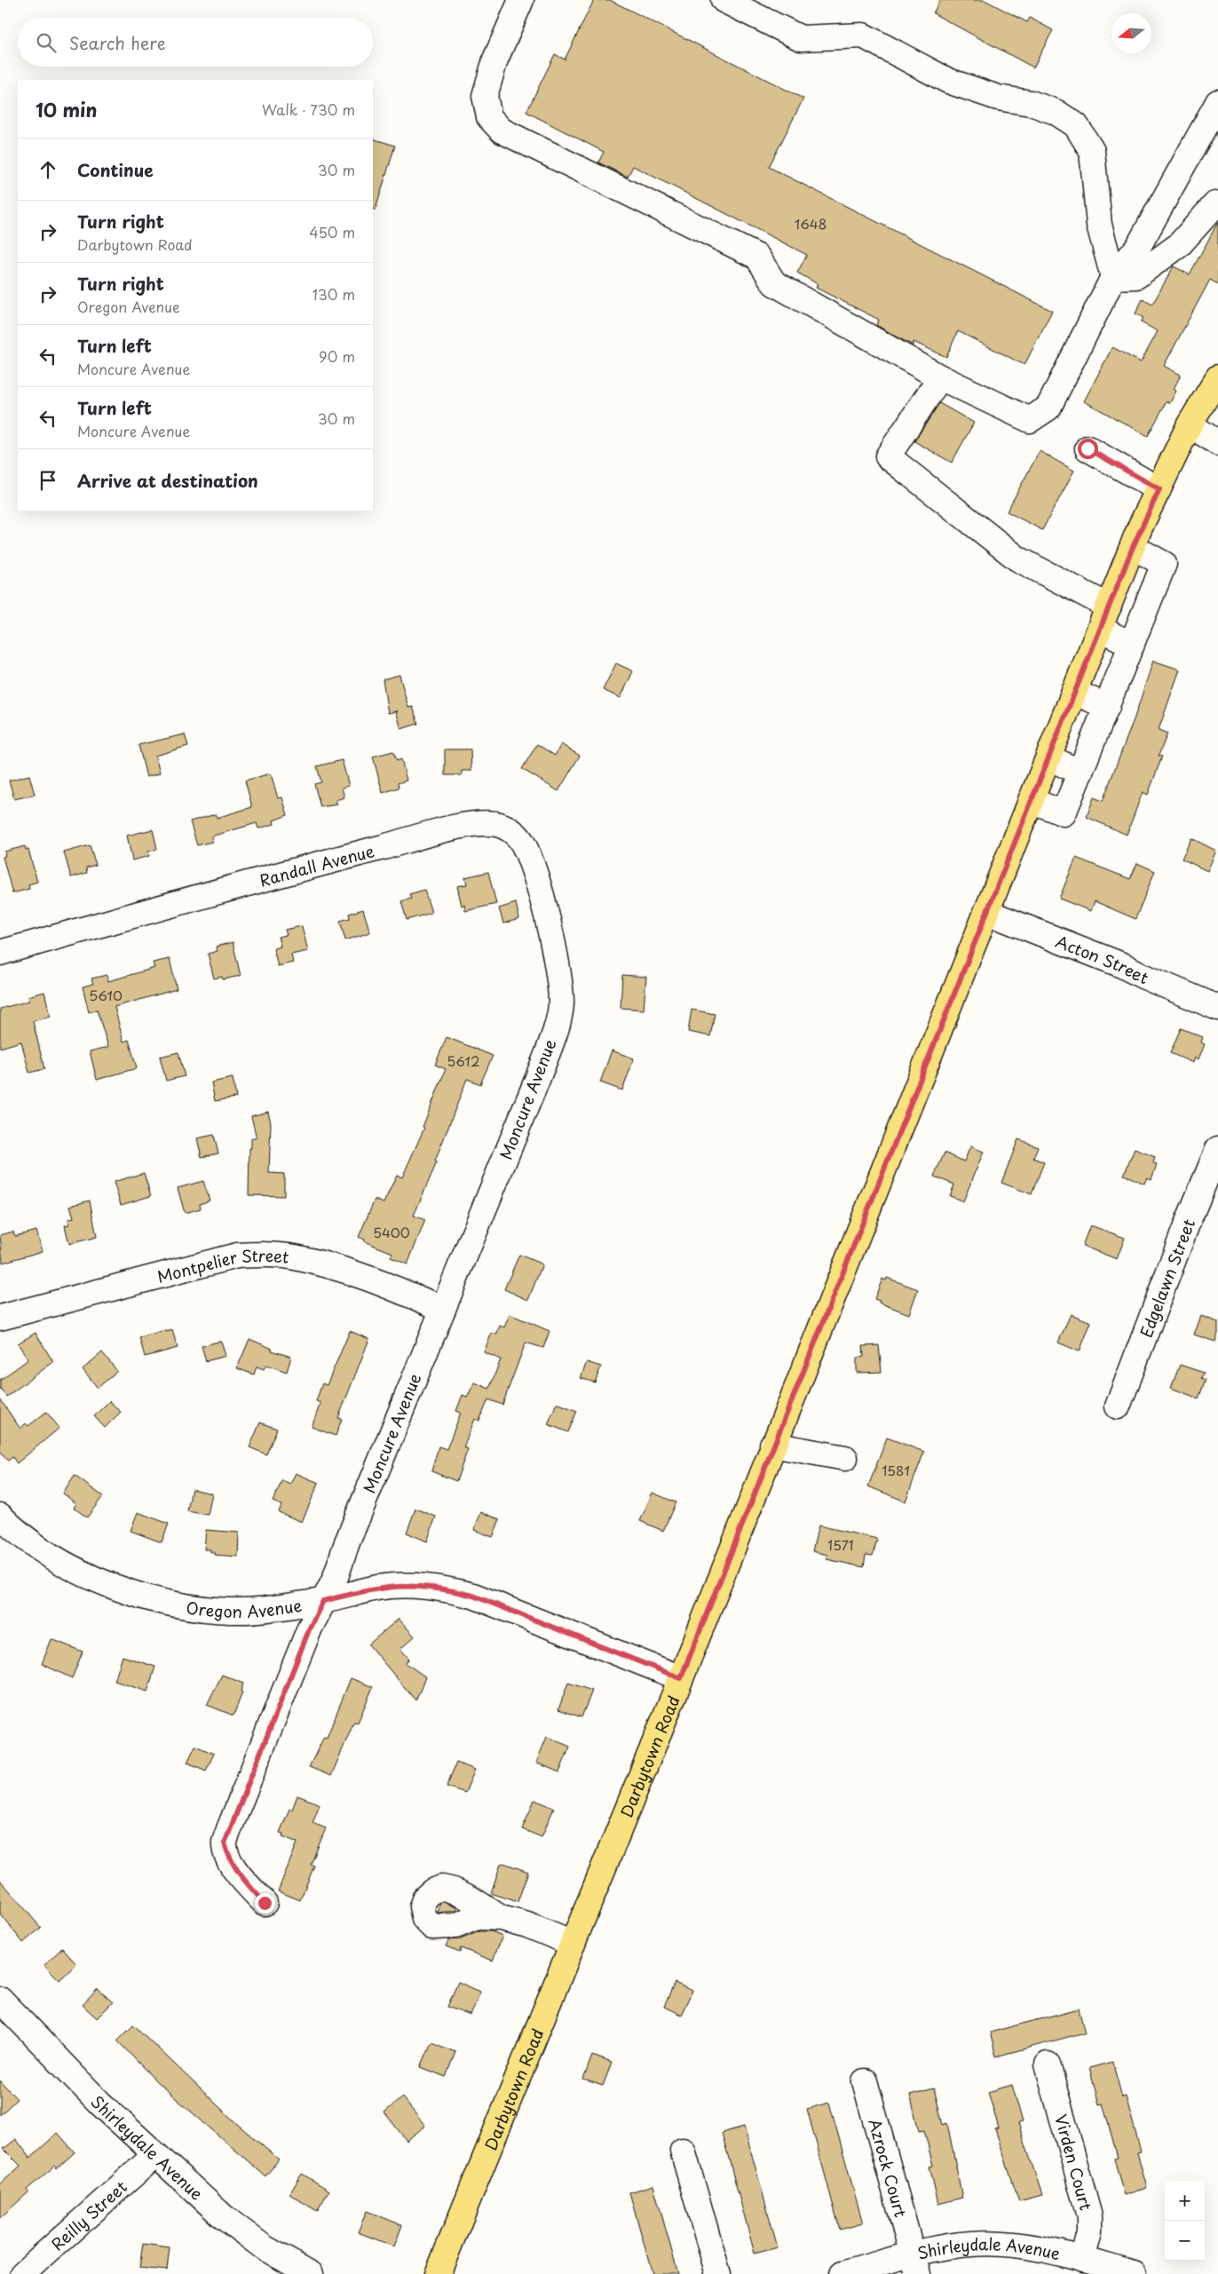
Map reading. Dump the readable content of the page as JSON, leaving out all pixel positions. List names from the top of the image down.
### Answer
{
  "streets": {
    "main road": ["Darbytown Road"],
    "street": [
      "Randall Avenue",
      "Acton Street",
      "Moncure Avenue",
      "Montpelier Street",
      "Edgelawn Street",
      "Oregon Avenue",
      "Shirleydale Avenue",
      "Virden Court",
      "Azrock Court",
      "Reilly Street"
    ]
  },
  "crossings": [
    ["Randall Avenue", "Moncure Avenue"],
    ["Acton Street", "Darbytown Road"],
    ["Moncure Avenue", "Montpelier Street"],
    ["Moncure Avenue", "Oregon Avenue"],
    ["Oregon Avenue", "Darbytown Road"],
    ["Shirleydale Avenue", "Virden Court"],
    ["Shirleydale Avenue", "Azrock Court"],
    ["Shirleydale Avenue", "Reilly Street"]
  ],
  "house_numbers": [
    "1648",
    "5610",
    "5612",
    "5400",
    "1581",
    "1571"
  ],
  "north": "left",
  "page": {
    "search": "Search here",
    "heading": ["10 min", "Walk · 730 m"],
    "list": [
      ["Continue", "30 m"],
      ["Turn right", "Darbytown Road", "450 m"],
      ["Turn right", "Oregon Avenue", "130 m"],
      ["Turn left", "Moncure Avenue", "90 m"],
      ["Turn left", "Moncure Avenue", "30 m"],
      "Arrive at destination"
    ],
    "map_buttons": ["+", "−"]
  }
}
